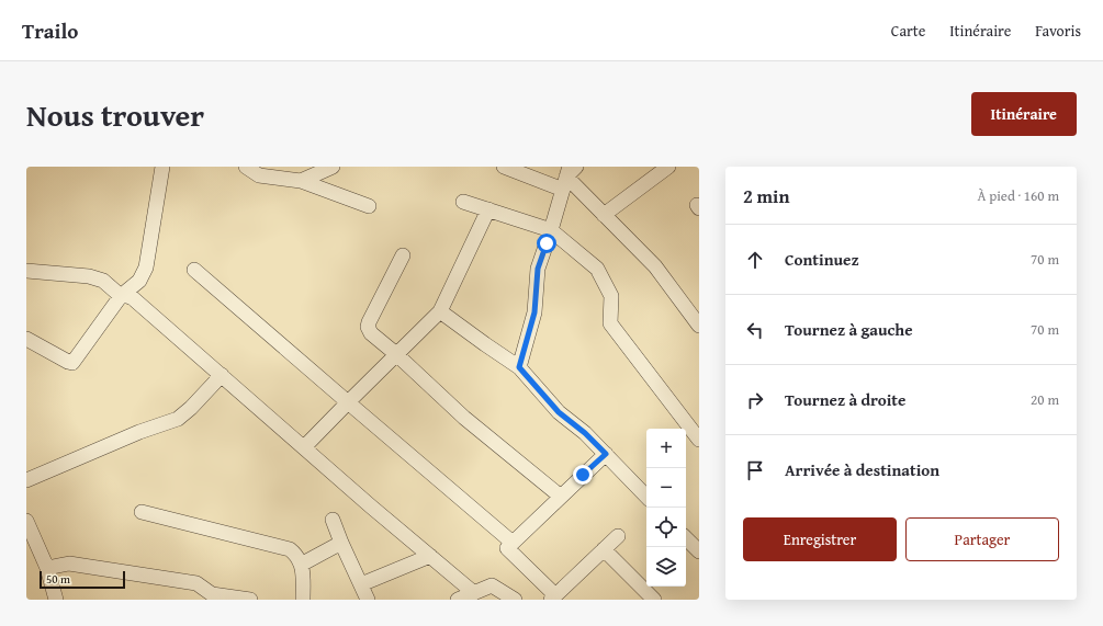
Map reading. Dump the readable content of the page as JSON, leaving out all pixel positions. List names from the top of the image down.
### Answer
{
  "scale_bar": "50 m",
  "page": {
    "header": "Trailo",
    "nav": ["Carte", "Itinéraire", "Favoris"],
    "title": "Nous trouver",
    "buttons": [
      "Itinéraire",
      ["Enregistrer", "Partager"]
    ],
    "heading": ["2 min", "À pied · 160 m"],
    "list": [
      ["Continuez", "70 m"],
      ["Tournez à gauche", "70 m"],
      ["Tournez à droite", "20 m"],
      "Arrivée à destination"
    ],
    "map_buttons": ["+", "−"],
    "scale": "50 m"
  }
}
